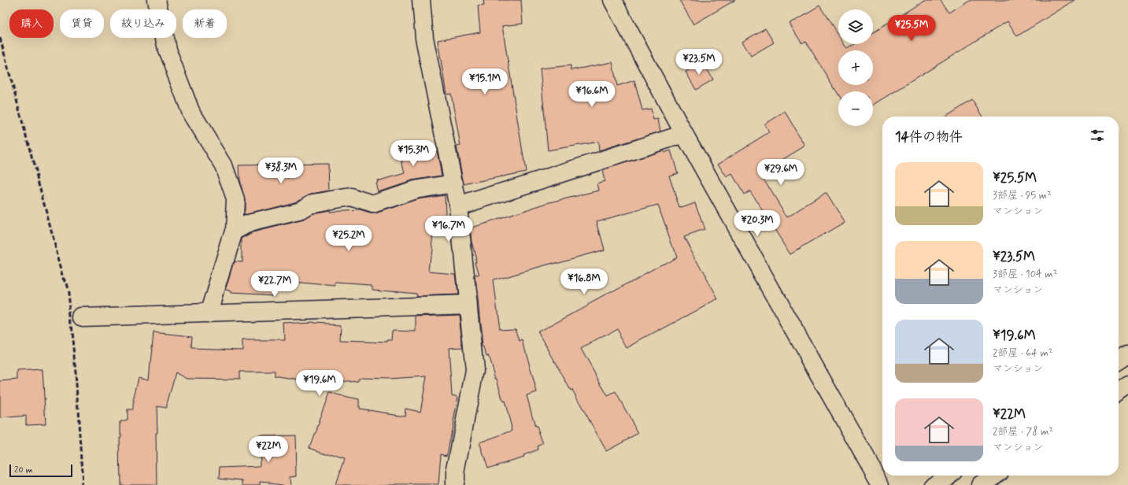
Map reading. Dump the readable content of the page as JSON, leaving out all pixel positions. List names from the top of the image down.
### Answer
{
  "scale_bar": "20 m",
  "page": {
    "map_buttons": ["+", "−"],
    "chip": [
      "購入",
      "賃貸",
      "絞り込み",
      "新着"
    ],
    "price": [
      "¥25.5M",
      "¥23.5M",
      "¥15.1M",
      "¥16.6M",
      "¥15.3M",
      "¥38.3M",
      "¥29.6M",
      "¥20.3M",
      "¥16.7M",
      "¥25.2M",
      "¥16.8M",
      "¥22.7M",
      "¥19.6M",
      "¥22M"
    ],
    "heading": "14件の物件",
    "list": [
      {
        "name": "¥25.5M",
        "note": "3部屋 · 95 m² · マンション"
      },
      {
        "name": "¥23.5M",
        "note": "3部屋 · 104 m² · マンション"
      },
      {
        "name": "¥19.6M",
        "note": "2部屋 · 64 m² · マンション"
      },
      {
        "name": "¥22M",
        "note": "2部屋 · 78 m² · マンション"
      }
    ],
    "scale": "20 m"
  }
}
